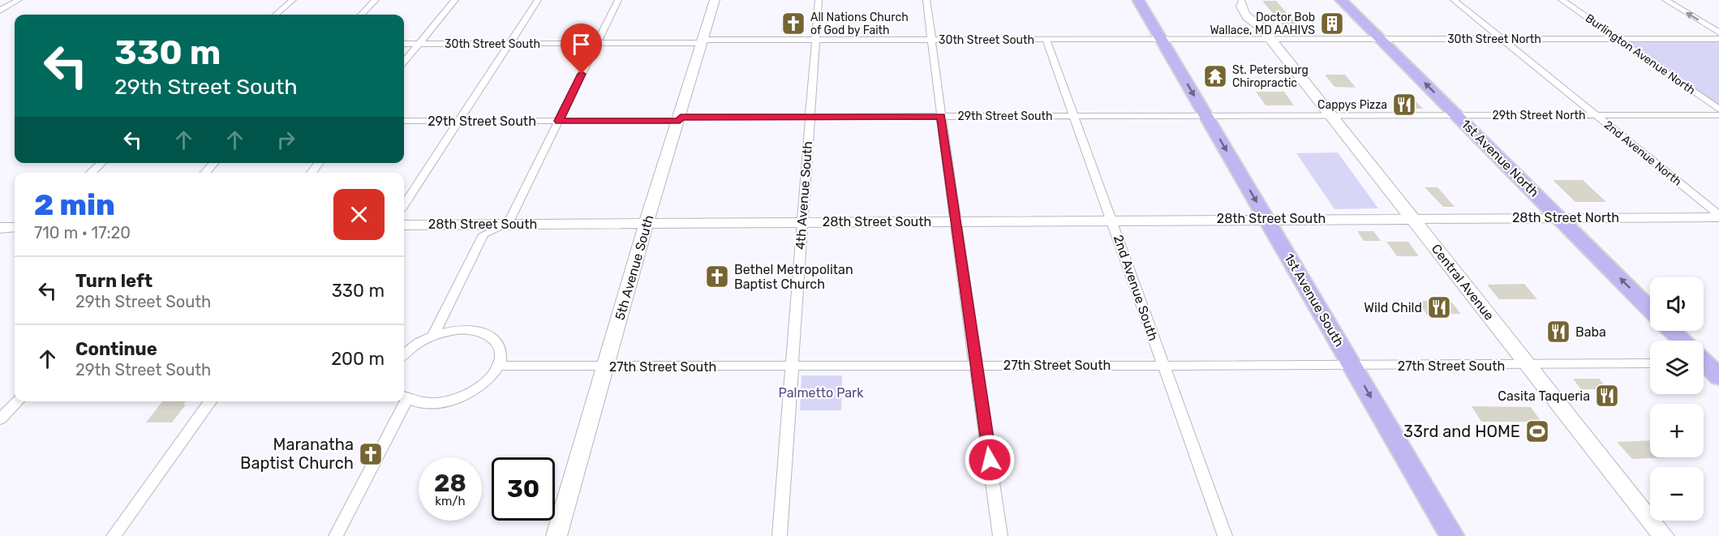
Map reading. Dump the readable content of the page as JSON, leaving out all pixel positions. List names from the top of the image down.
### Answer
{
  "streets": {
    "main road": ["1st Avenue North", "1st Avenue South"],
    "street": [
      "30th Street North",
      "30th Street South",
      "Burlington Avenue North",
      "29th Street North",
      "29th Street South",
      "2nd Avenue North",
      "4th Avenue South",
      "28th Street North",
      "28th Street South",
      "5th Avenue South",
      "Central Avenue",
      "2nd Avenue South",
      "27th Street South"
    ]
  },
  "crossings": [
    ["30th Street North", "30th Street South"],
    ["30th Street North", "Burlington Avenue North"],
    ["30th Street North", "2nd Avenue North"],
    ["30th Street North", "1st Avenue North"],
    ["30th Street North", "Central Avenue"],
    ["30th Street South", "4th Avenue South"],
    ["30th Street South", "5th Avenue South"],
    ["30th Street South", "Central Avenue"],
    ["30th Street South", "2nd Avenue South"],
    ["30th Street South", "1st Avenue South"],
    ["29th Street North", "29th Street South"],
    ["29th Street North", "2nd Avenue North"],
    ["29th Street North", "1st Avenue North"],
    ["29th Street North", "Central Avenue"],
    ["29th Street South", "4th Avenue South"],
    ["29th Street South", "5th Avenue South"],
    ["29th Street South", "Central Avenue"],
    ["29th Street South", "2nd Avenue South"],
    ["29th Street South", "1st Avenue South"],
    ["2nd Avenue North", "28th Street North"],
    ["1st Avenue North", "28th Street North"],
    ["4th Avenue South", "28th Street South"],
    ["4th Avenue South", "27th Street South"],
    ["28th Street North", "28th Street South"],
    ["28th Street North", "Central Avenue"],
    ["28th Street South", "5th Avenue South"],
    ["28th Street South", "Central Avenue"],
    ["28th Street South", "2nd Avenue South"],
    ["28th Street South", "1st Avenue South"],
    ["5th Avenue South", "27th Street South"],
    ["Central Avenue", "27th Street South"],
    ["2nd Avenue South", "27th Street South"],
    ["1st Avenue South", "27th Street South"]
  ],
  "one_way": ["1st Avenue North", "1st Avenue South"],
  "parks": ["Palmetto Park"],
  "places": {
    "church": ["All Nations Church of God by Faith", "Bethel Metropolitan Baptist Church", "Maranatha Baptist Church"],
    "building": ["Doctor Bob Wallace, MD AAHIVS"],
    "temple": ["St. Petersburg Chiropractic"],
    "restaurant": [
      "Cappys Pizza",
      "Wild Child",
      "Baba",
      "Casita Taqueria"
    ],
    "sports": ["33rd and HOME"]
  },
  "page": {
    "turn": ["330 m", "29th Street South"],
    "heading": ["2 min", "710 m · 17:20"],
    "list": [
      {
        "name": "Turn left",
        "note": "29th Street South",
        "value": "330 m"
      },
      {
        "name": "Continue",
        "note": "29th Street South",
        "value": "200 m"
      }
    ],
    "map_buttons": ["+", "−"],
    "speed": "28 km/h",
    "limit": "30"
  }
}
